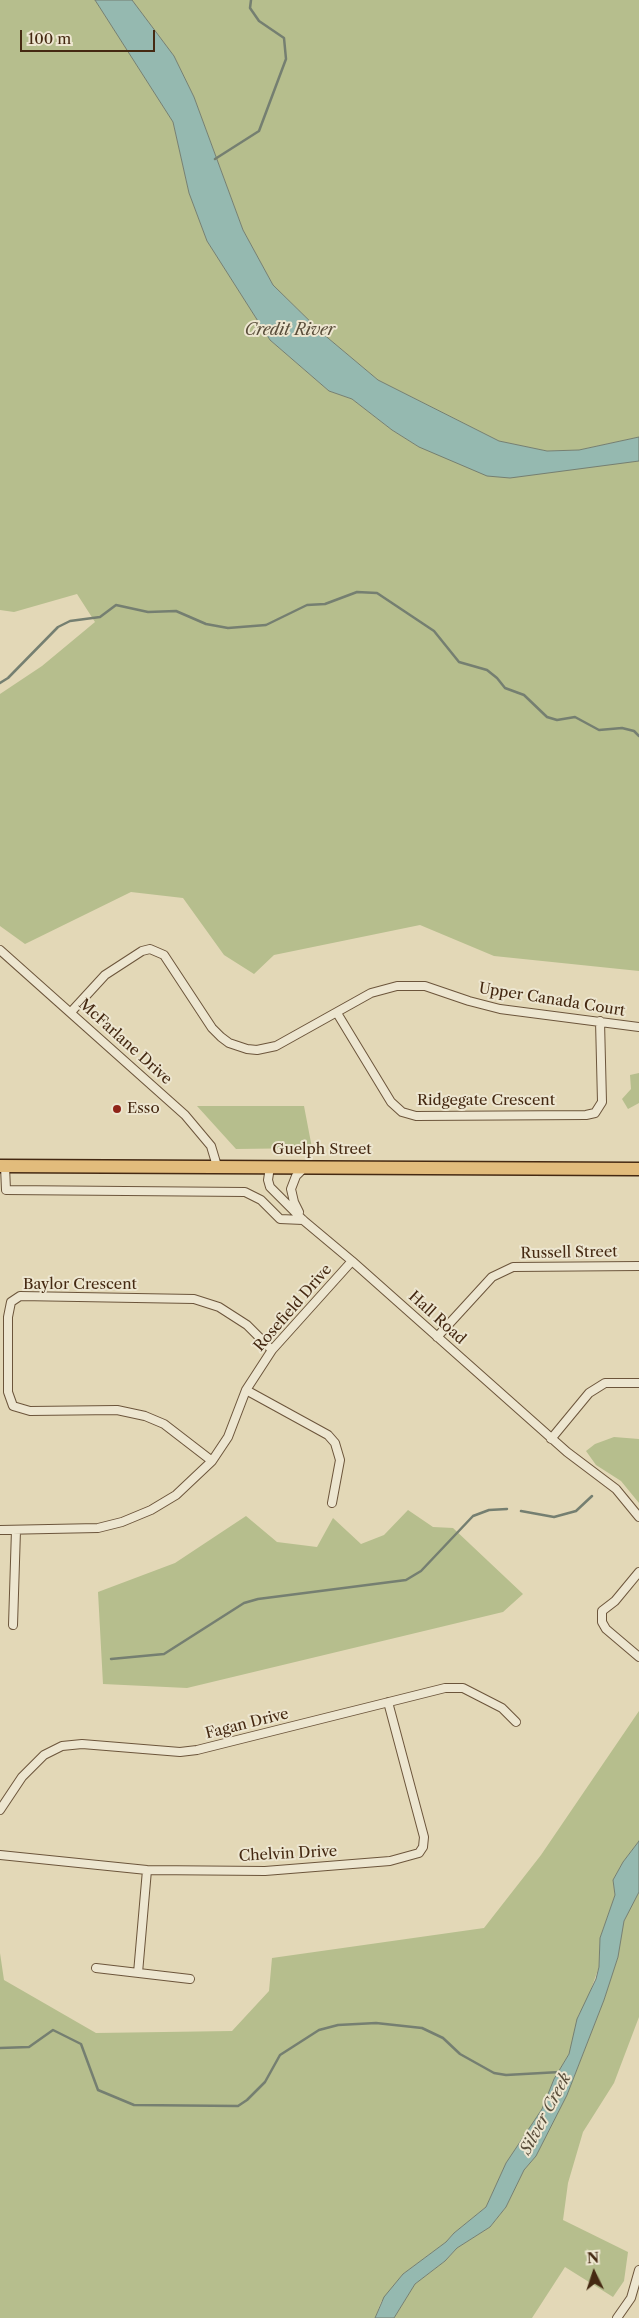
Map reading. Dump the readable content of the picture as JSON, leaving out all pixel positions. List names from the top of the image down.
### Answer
{
  "streets": {
    "main road": ["Guelph Street"],
    "street": [
      "Upper Canada Court",
      "McFarlane Drive",
      "Ridgegate Crescent",
      "Russell Street",
      "Baylor Crescent",
      "Rosefield Drive",
      "Hall Road",
      "Fagan Drive",
      "Chelvin Drive"
    ]
  },
  "crossings": [
    ["Upper Canada Court", "McFarlane Drive"],
    ["Upper Canada Court", "Ridgegate Crescent"],
    ["McFarlane Drive", "Guelph Street"],
    ["Guelph Street", "Hall Road"],
    ["Russell Street", "Hall Road"],
    ["Baylor Crescent", "Rosefield Drive"],
    ["Rosefield Drive", "Hall Road"],
    ["Fagan Drive", "Chelvin Drive"]
  ],
  "water": ["Credit River", "Silver Creek"],
  "places": ["Esso"],
  "scale_bar": "100 m",
  "north": "top"
}
